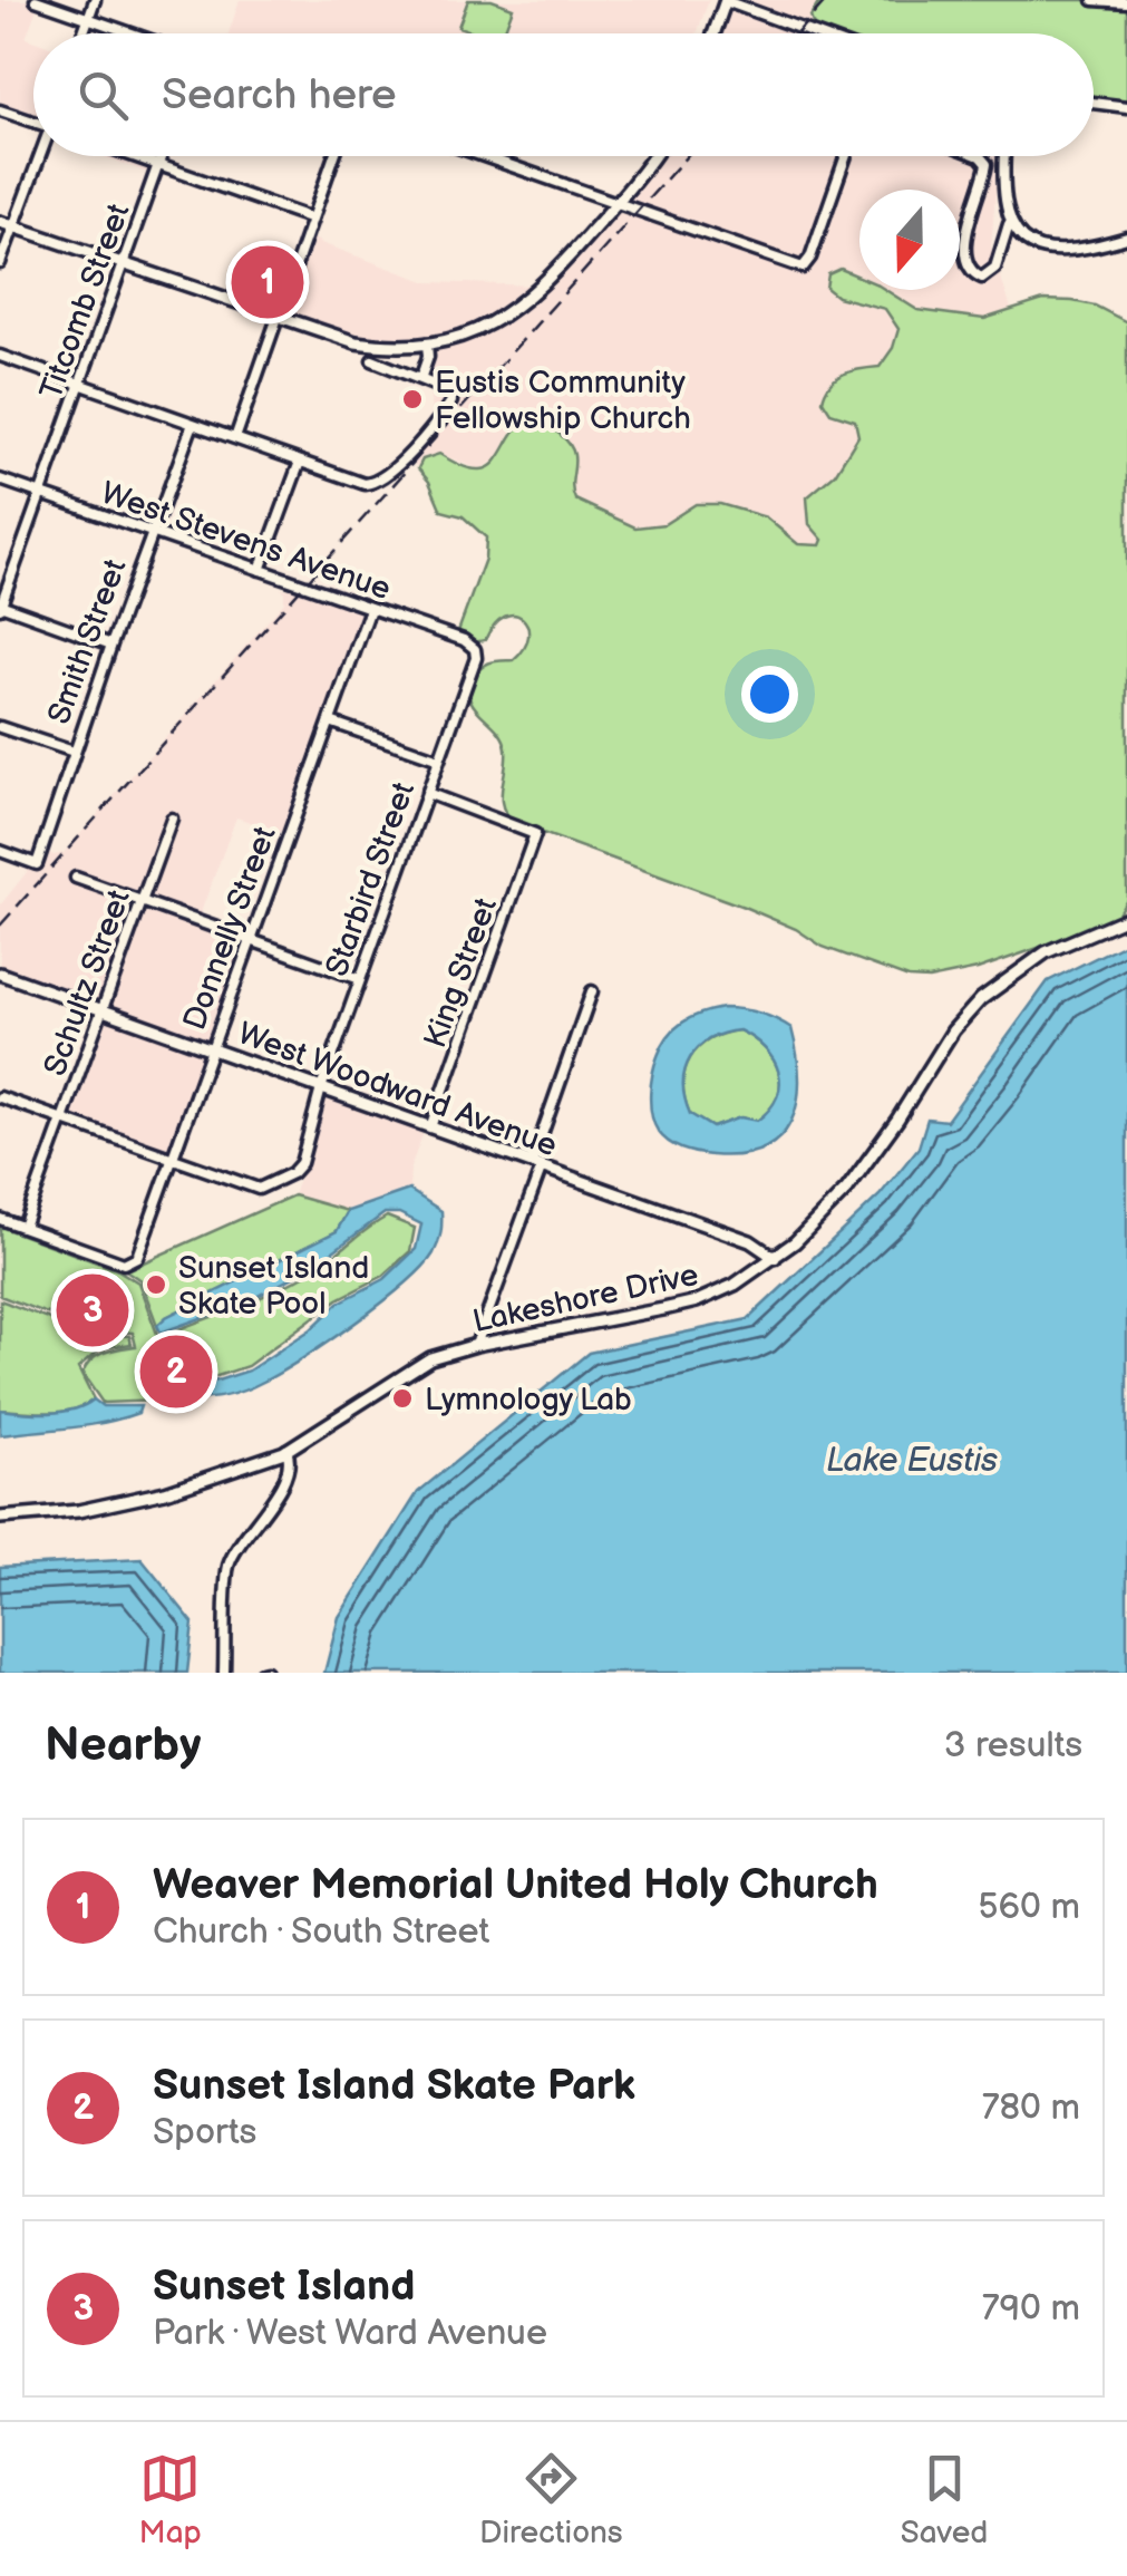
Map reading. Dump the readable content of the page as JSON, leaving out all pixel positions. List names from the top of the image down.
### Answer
{
  "streets": {
    "street": [
      "Titcomb Street",
      "West Stevens Avenue",
      "Smith Street",
      "Starbird Street",
      "Donnelly Street",
      "King Street",
      "Schultz Street",
      "West Woodward Avenue",
      "Lakeshore Drive"
    ]
  },
  "crossings": [
    ["Titcomb Street", "West Stevens Avenue"],
    ["West Stevens Avenue", "Smith Street"],
    ["West Stevens Avenue", "Starbird Street"],
    ["West Stevens Avenue", "Donnelly Street"],
    ["Starbird Street", "Donnelly Street"],
    ["Starbird Street", "King Street"],
    ["Starbird Street", "West Woodward Avenue"],
    ["Donnelly Street", "Schultz Street"],
    ["Donnelly Street", "West Woodward Avenue"],
    ["King Street", "West Woodward Avenue"],
    ["Schultz Street", "West Woodward Avenue"],
    ["West Woodward Avenue", "Lakeshore Drive"]
  ],
  "water": ["Lake Eustis"],
  "places": ["Eustis Community Fellowship Church", "Sunset Island Skate Pool", "Lymnology Lab"],
  "north": "bottom",
  "page": {
    "search": "Search here",
    "pins": ["1", "3", "2"],
    "heading": ["Nearby", "3 results"],
    "list": [
      {
        "mark": "1",
        "name": "Weaver Memorial United Holy Church",
        "note": "Church · South Street",
        "value": "560 m"
      },
      {
        "mark": "2",
        "name": "Sunset Island Skate Park",
        "note": "Sports",
        "value": "780 m"
      },
      {
        "mark": "3",
        "name": "Sunset Island",
        "note": "Park · West Ward Avenue",
        "value": "790 m"
      }
    ],
    "nav": ["Map", "Directions", "Saved"]
  }
}
